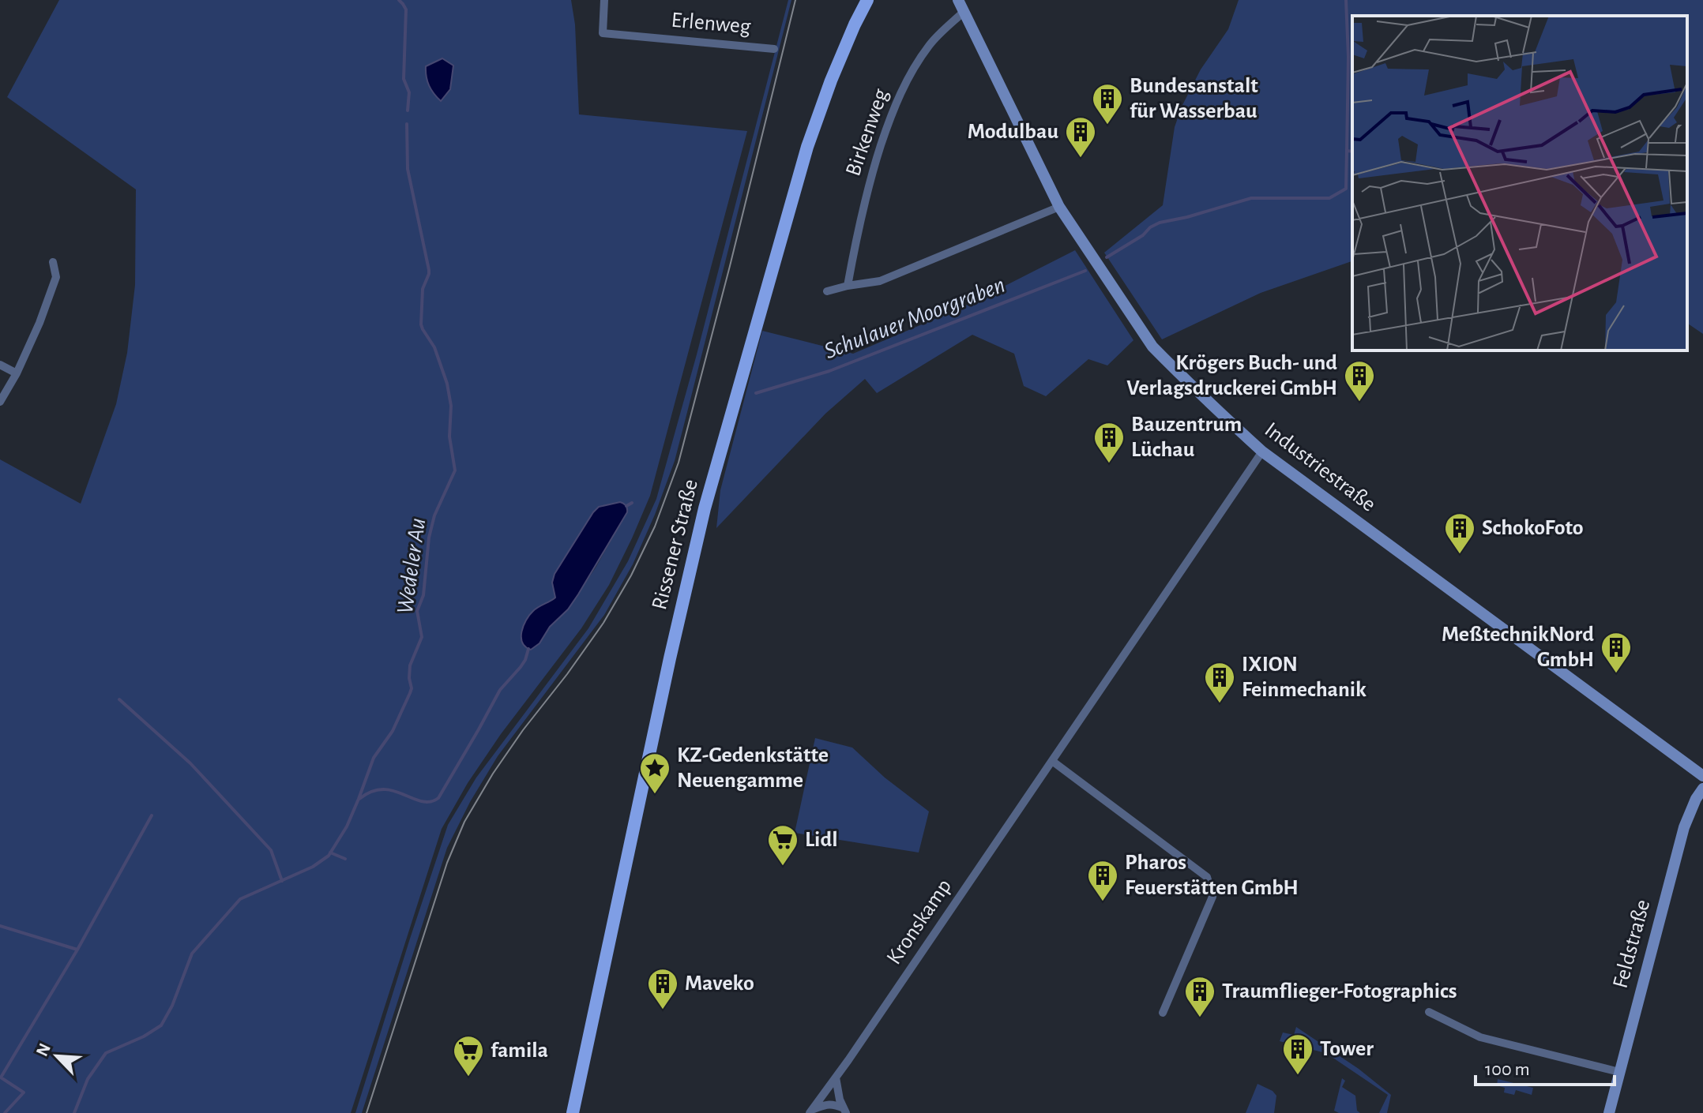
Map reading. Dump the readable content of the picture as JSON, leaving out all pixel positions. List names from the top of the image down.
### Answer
{
  "streets": {
    "main road": ["Rissener Straße"],
    "street": [
      "Erlenweg",
      "Birkenweg",
      "Industriestraße",
      "Kronskamp",
      "Feldstraße"
    ]
  },
  "crossings": [
    ["Birkenweg", "Industriestraße"],
    ["Industriestraße", "Kronskamp"]
  ],
  "water": ["Schulauer Moorgraben", "Wedeler Au"],
  "places": {
    "building": [
      "Bundesanstalt für Wasserbau",
      "Modulbau",
      "Krögers Buch- und Verlagsdruckerei GmbH",
      "Bauzentrum Lüchau",
      "SchokoFoto",
      "MeßtechnikNord GmbH",
      "IXION Feinmechanik",
      "Pharos Feuerstätten GmbH",
      "Maveko",
      "Traumflieger-Fotographics",
      "Tower"
    ],
    "place": ["KZ-Gedenkstätte Neuengamme"],
    "supermarket": ["Lidl", "famila"]
  },
  "scale_bar": "100 m",
  "north": "top left"
}
